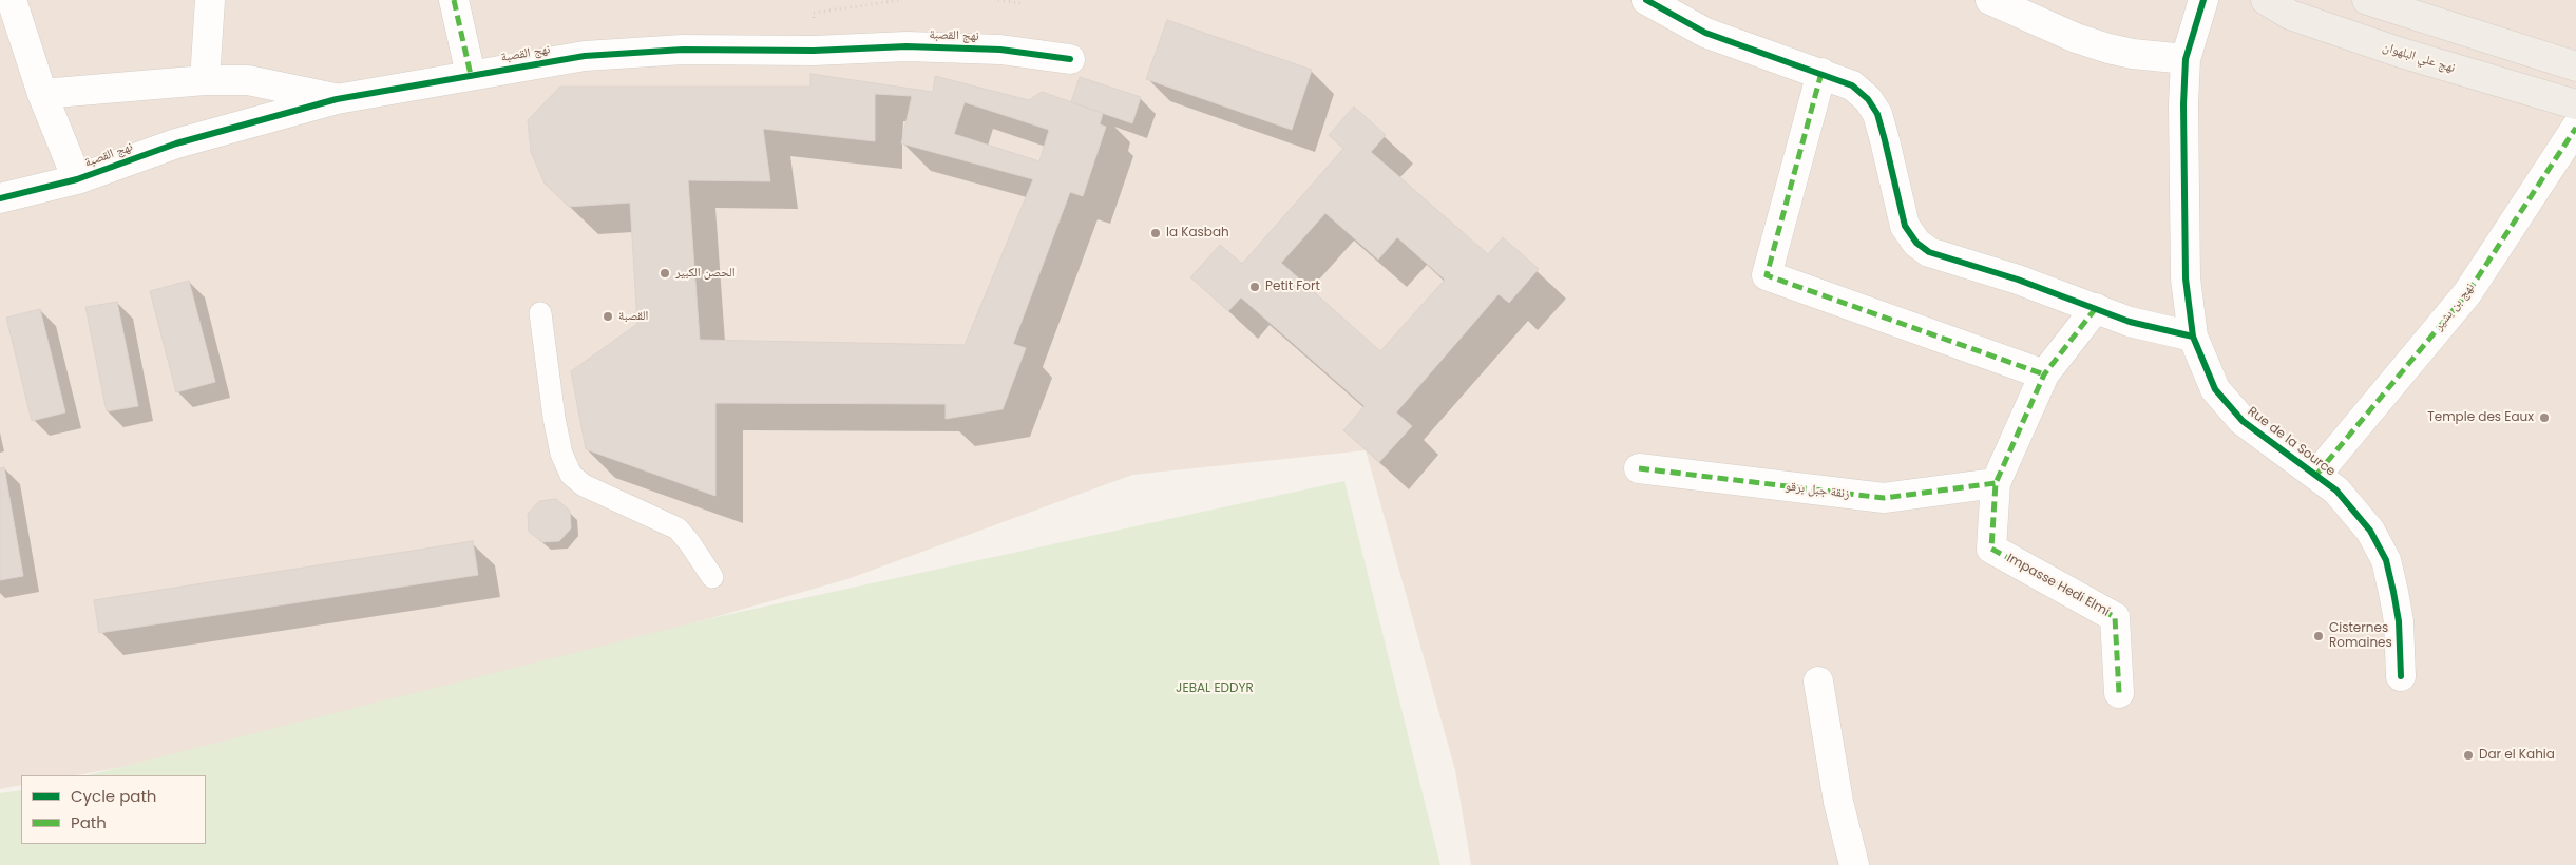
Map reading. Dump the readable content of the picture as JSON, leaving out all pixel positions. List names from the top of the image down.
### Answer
{
  "streets": {
    "main road": ["نهج علي البلهوان"],
    "street": [
      "نهج القصبة",
      "نهج بن بشير",
      "Rue de la Source",
      "زنقة جبل برقو",
      "Impasse Hedi Elmi"
    ]
  },
  "crossings": [
    ["نهج بن بشير", "Rue de la Source"],
    ["زنقة جبل برقو", "Impasse Hedi Elmi"]
  ],
  "parks": ["JEBAL EDDYR"],
  "places": [
    "la Kasbah",
    "الحصن الكبير",
    "Petit Fort",
    "القصبة",
    "Temple des Eaux",
    "Cisternes Romaines",
    "Dar el Kahia"
  ],
  "legend": ["Cycle path", "Path"]
}
